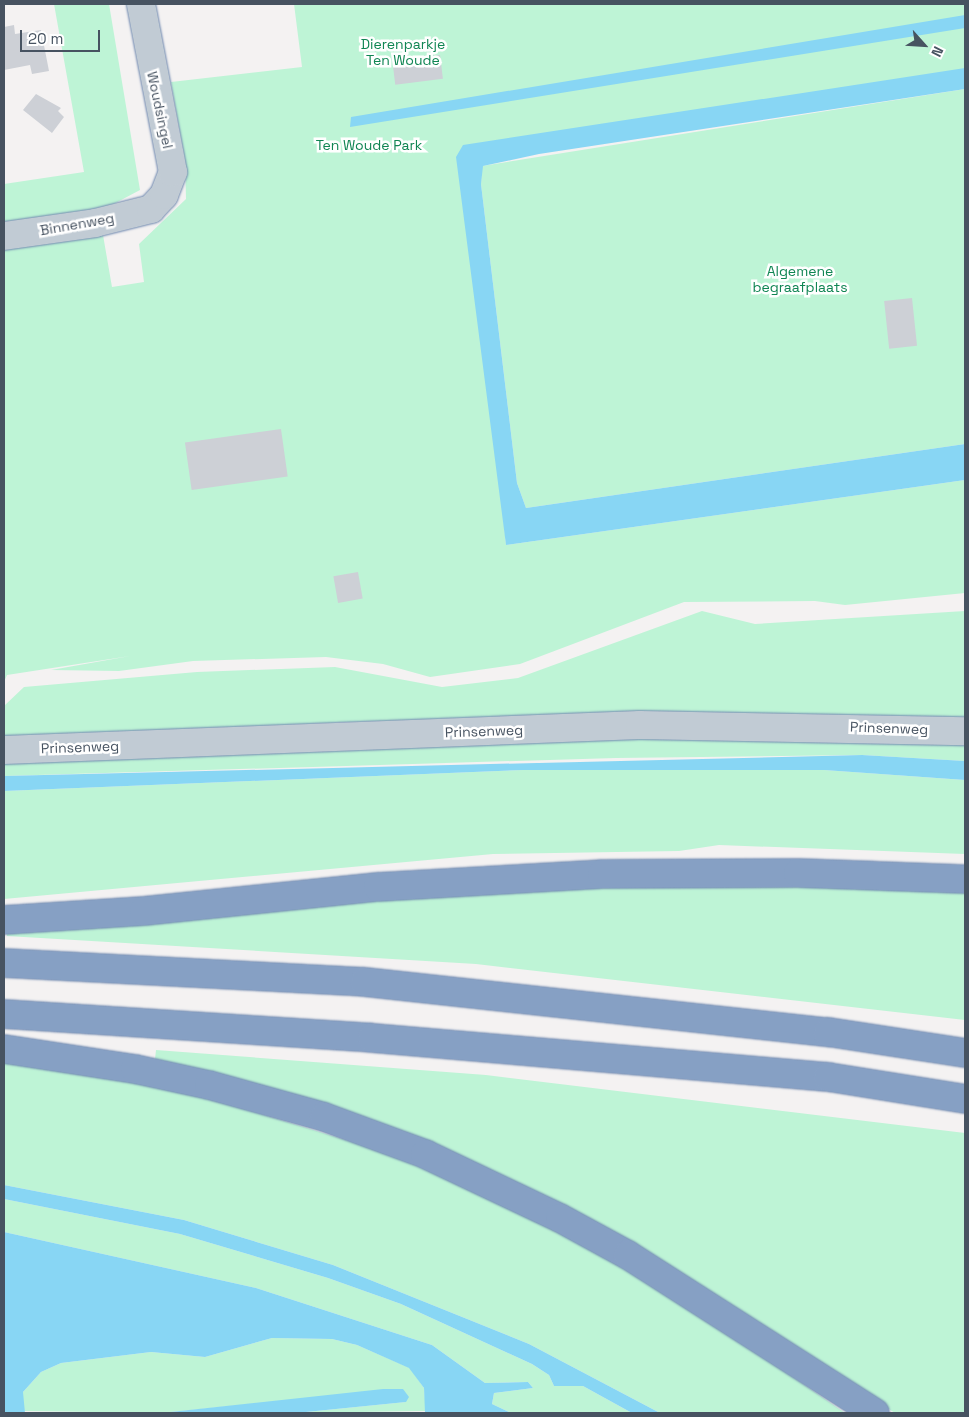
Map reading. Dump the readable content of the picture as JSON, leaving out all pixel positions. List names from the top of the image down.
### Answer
{
  "streets": {
    "street": ["Woudsingel", "Binnenweg", "Prinsenweg"]
  },
  "crossings": [
    ["Woudsingel", "Binnenweg"]
  ],
  "parks": ["Dierenparkje Ten Woude", "Ten Woude Park", "Algemene begraafplaats"],
  "scale_bar": "20 m",
  "north": "bottom right"
}
